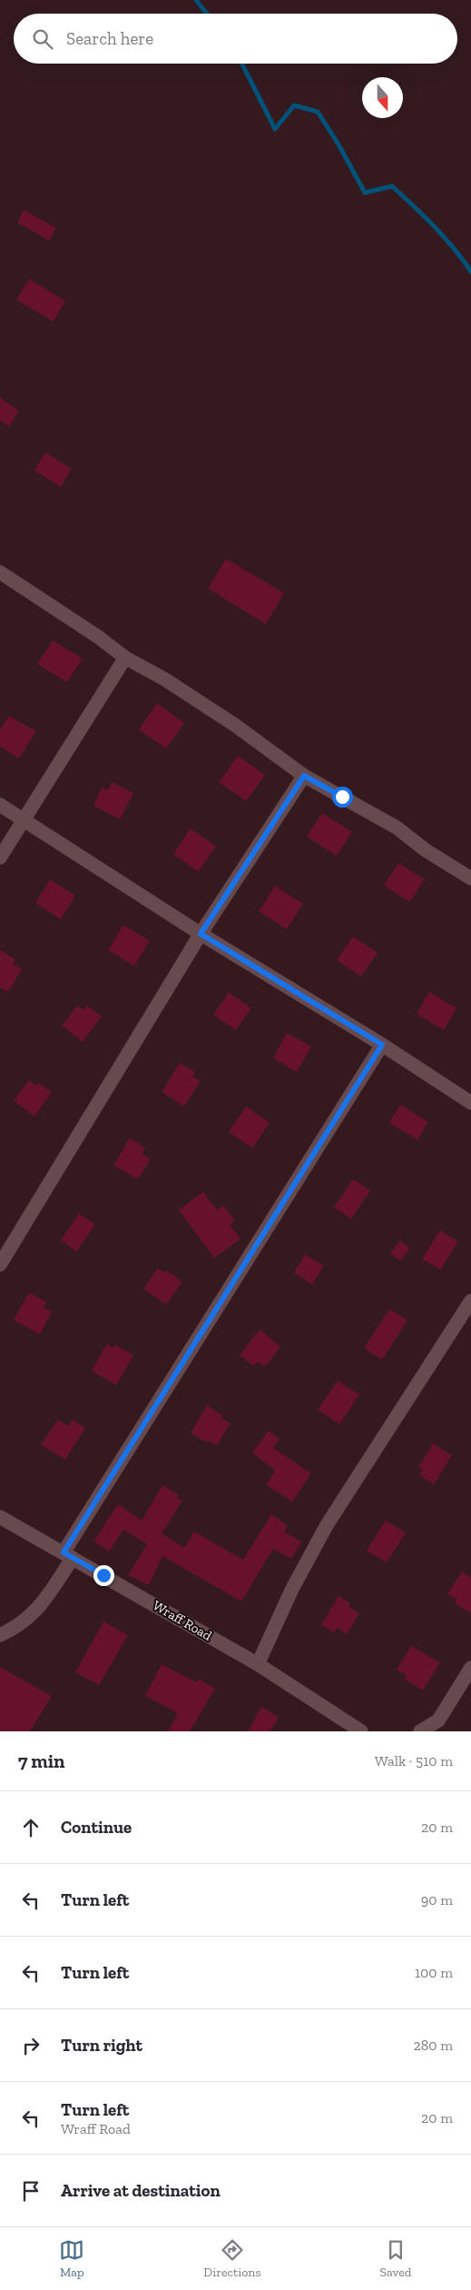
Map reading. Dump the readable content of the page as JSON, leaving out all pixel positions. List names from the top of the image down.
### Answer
{
  "streets": {
    "street": ["Wraff Road"]
  },
  "north": "bottom",
  "page": {
    "search": "Search here",
    "heading": ["7 min", "Walk · 510 m"],
    "list": [
      ["Continue", "20 m"],
      ["Turn left", "90 m"],
      ["Turn left", "100 m"],
      ["Turn right", "280 m"],
      ["Turn left", "Wraff Road", "20 m"],
      "Arrive at destination"
    ],
    "nav": ["Map", "Directions", "Saved"]
  }
}
